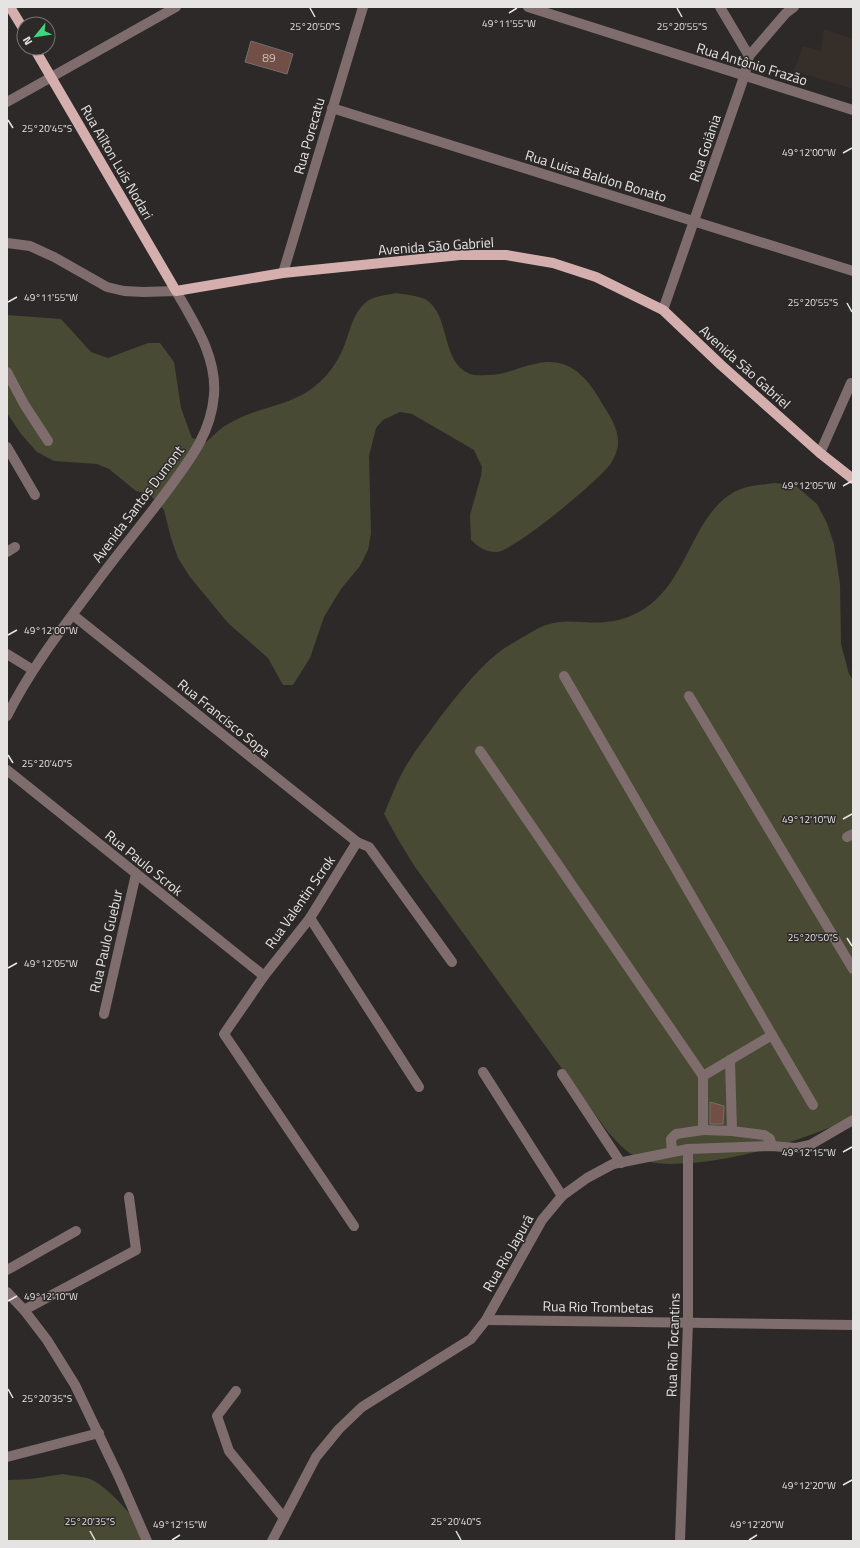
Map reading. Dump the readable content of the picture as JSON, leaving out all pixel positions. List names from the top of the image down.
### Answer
{
  "streets": {
    "main road": ["Rua Aílton Luís Nodari", "Avenida São Gabriel"],
    "street": [
      "Rua Antônio Frazão",
      "Rua Porecatu",
      "Rua Goiânia",
      "Rua Luisa Baldon Bonato",
      "Avenida Santos Dumont",
      "Rua Francisco Sopa",
      "Rua Paulo Scrok",
      "Rua Valentin Scrok",
      "Rua Paulo Guebur",
      "Rua Rio Japurá",
      "Rua Rio Trombetas",
      "Rua Rio Tocantins"
    ]
  },
  "crossings": [
    ["Rua Antônio Frazão", "Rua Goiânia"],
    ["Rua Porecatu", "Rua Luisa Baldon Bonato"],
    ["Rua Porecatu", "Avenida São Gabriel"],
    ["Rua Goiânia", "Rua Luisa Baldon Bonato"],
    ["Rua Goiânia", "Avenida São Gabriel"],
    ["Rua Aílton Luís Nodari", "Avenida São Gabriel"],
    ["Rua Aílton Luís Nodari", "Avenida Santos Dumont"],
    ["Avenida São Gabriel", "Avenida Santos Dumont"],
    ["Avenida Santos Dumont", "Rua Francisco Sopa"],
    ["Rua Francisco Sopa", "Rua Valentin Scrok"],
    ["Rua Paulo Scrok", "Rua Valentin Scrok"],
    ["Rua Paulo Scrok", "Rua Paulo Guebur"],
    ["Rua Rio Japurá", "Rua Rio Trombetas"],
    ["Rua Rio Japurá", "Rua Rio Tocantins"],
    ["Rua Rio Trombetas", "Rua Rio Tocantins"]
  ],
  "house_numbers": ["89"],
  "north": "bottom left",
  "coordinates": [
    "49°11'55\"W",
    "25°20'50\"S",
    "25°20'55\"S",
    "25°20'45\"S",
    "49°12'00\"W",
    "49°12'05\"W",
    "25°20'40\"S",
    "49°12'10\"W",
    "49°12'15\"W",
    "25°20'35\"S",
    "49°12'20\"W"
  ]
}
